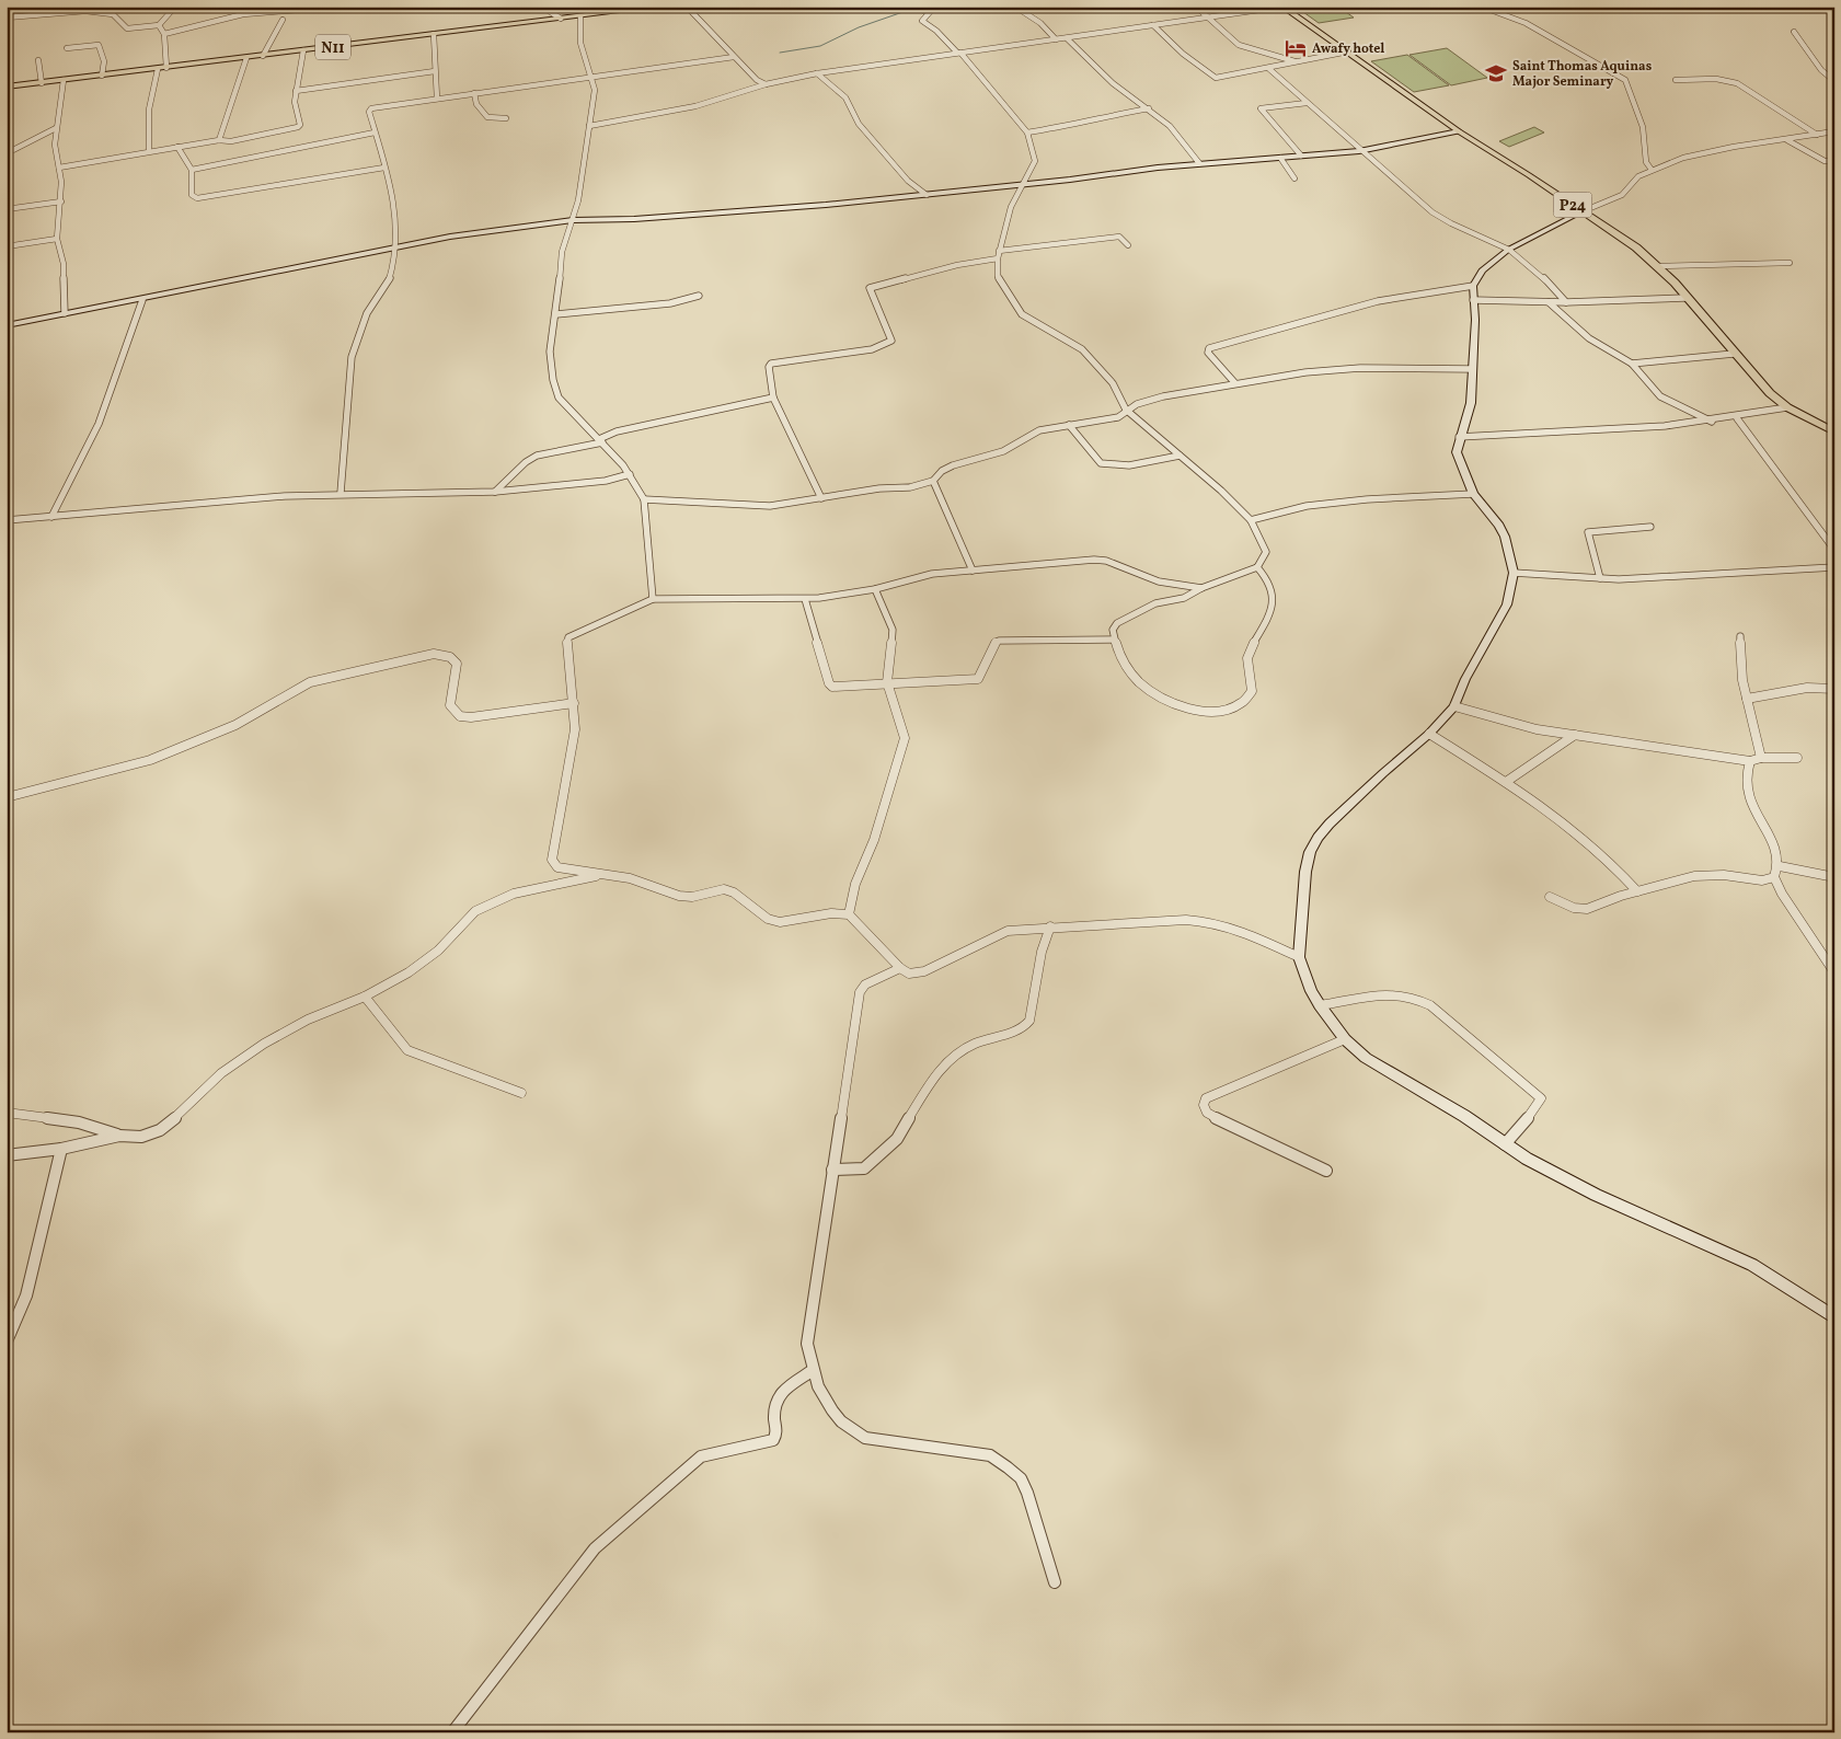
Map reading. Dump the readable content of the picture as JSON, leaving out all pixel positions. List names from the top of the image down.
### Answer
{
  "streets": {
    "highway": ["N11"],
    "main road": ["P24"]
  },
  "places": {
    "hotel": ["Awafy hotel"],
    "school or university": ["Saint Thomas Aquinas Major Seminary"]
  }
}
